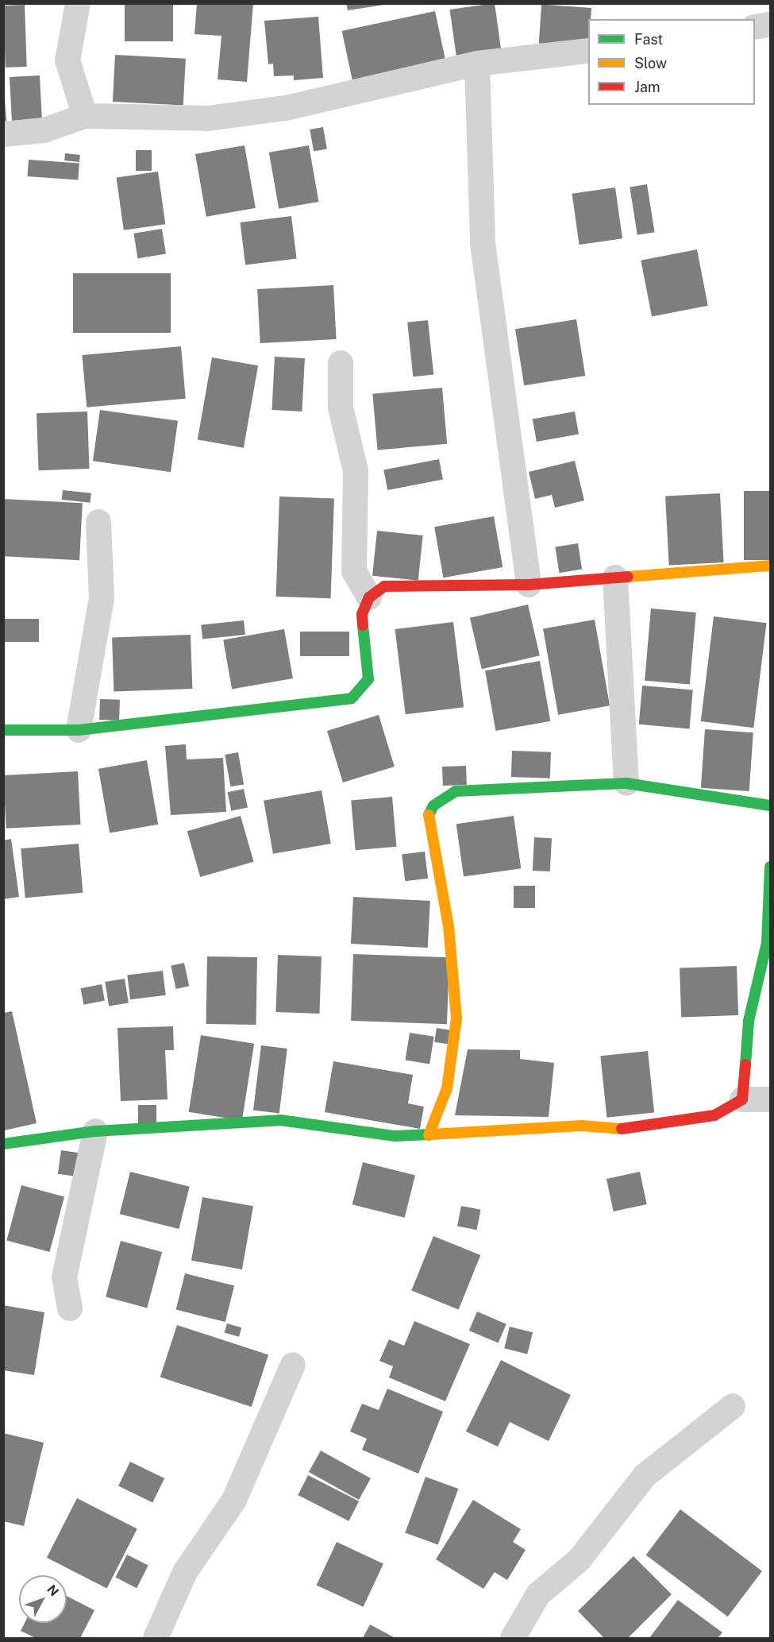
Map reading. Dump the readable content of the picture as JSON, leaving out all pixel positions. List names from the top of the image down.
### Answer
{
  "legend": ["Fast", "Slow", "Jam"],
  "north": "top right"
}
